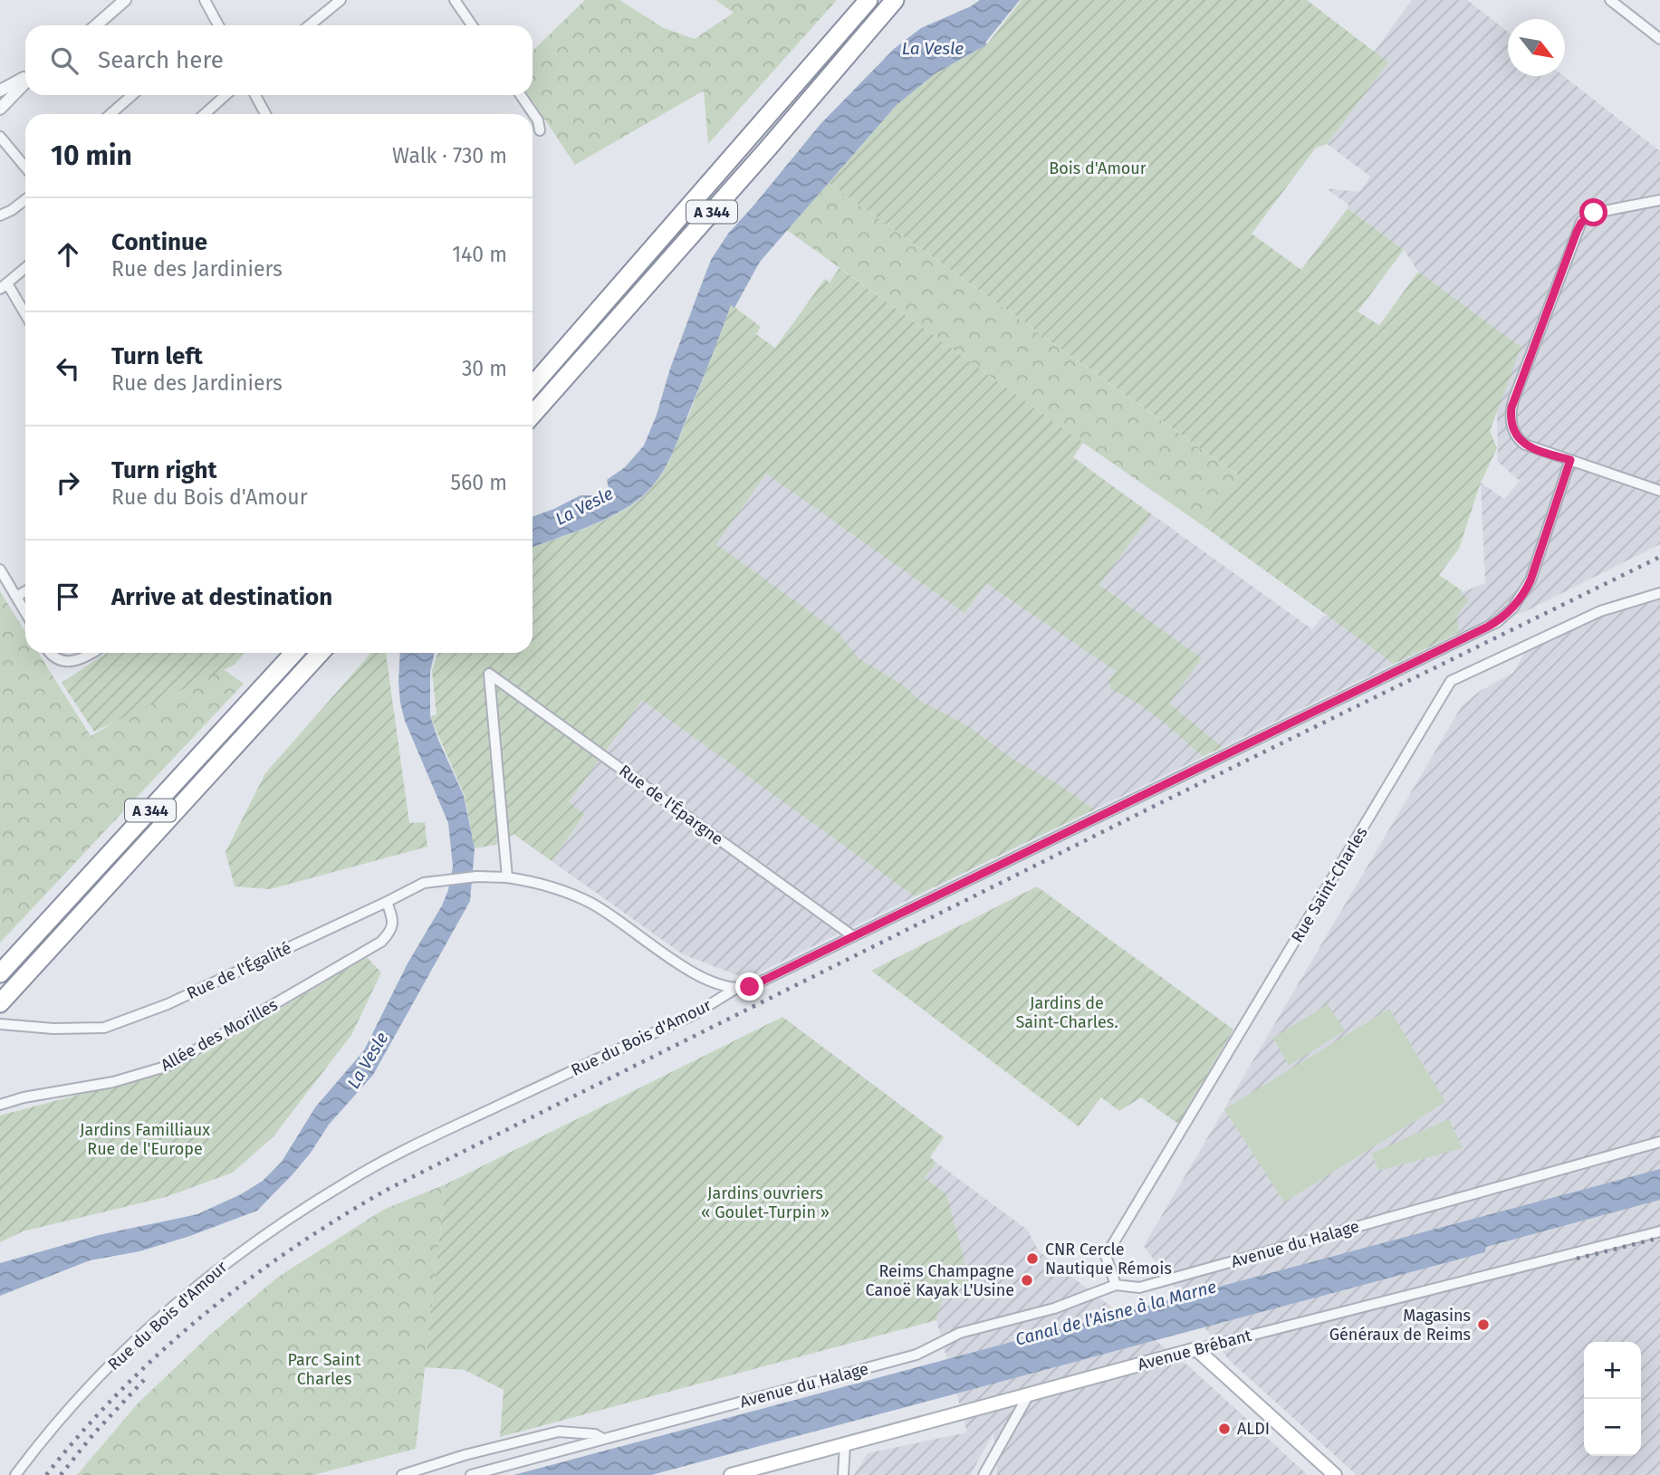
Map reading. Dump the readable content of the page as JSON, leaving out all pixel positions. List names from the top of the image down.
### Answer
{
  "streets": {
    "highway": ["A 344"],
    "main road": ["Avenue Brébant"],
    "street": [
      "Rue de l'Épargne",
      "Rue Saint-Charles",
      "Rue de l'Égalité",
      "Allée des Morilles",
      "Rue du Bois d'Amour",
      "Avenue du Halage"
    ]
  },
  "crossings": [
    ["Rue de l'Épargne", "Rue de l'Égalité"],
    ["Rue de l'Épargne", "Rue du Bois d'Amour"],
    ["Rue Saint-Charles", "Avenue du Halage"],
    ["Rue de l'Égalité", "Allée des Morilles"]
  ],
  "water": ["La Vesle", "Canal de l'Aisne à la Marne"],
  "parks": [
    "Bois d'Amour",
    "Jardins de Saint-Charles.",
    "Jardins Familliaux Rue de l'Europe",
    "Jardins ouvriers « Goulet-Turpin »",
    "Parc Saint Charles"
  ],
  "places": [
    "CNR Cercle Nautique Rémois",
    "Reims Champagne Canoë Kayak L'Usine",
    "Magasins Généraux de Reims",
    "ALDI"
  ],
  "north": "bottom right",
  "page": {
    "search": "Search here",
    "heading": ["10 min", "Walk · 730 m"],
    "list": [
      ["Continue", "Rue des Jardiniers", "140 m"],
      ["Turn left", "Rue des Jardiniers", "30 m"],
      ["Turn right", "Rue du Bois d'Amour", "560 m"],
      "Arrive at destination"
    ],
    "map_buttons": ["+", "−"]
  }
}
